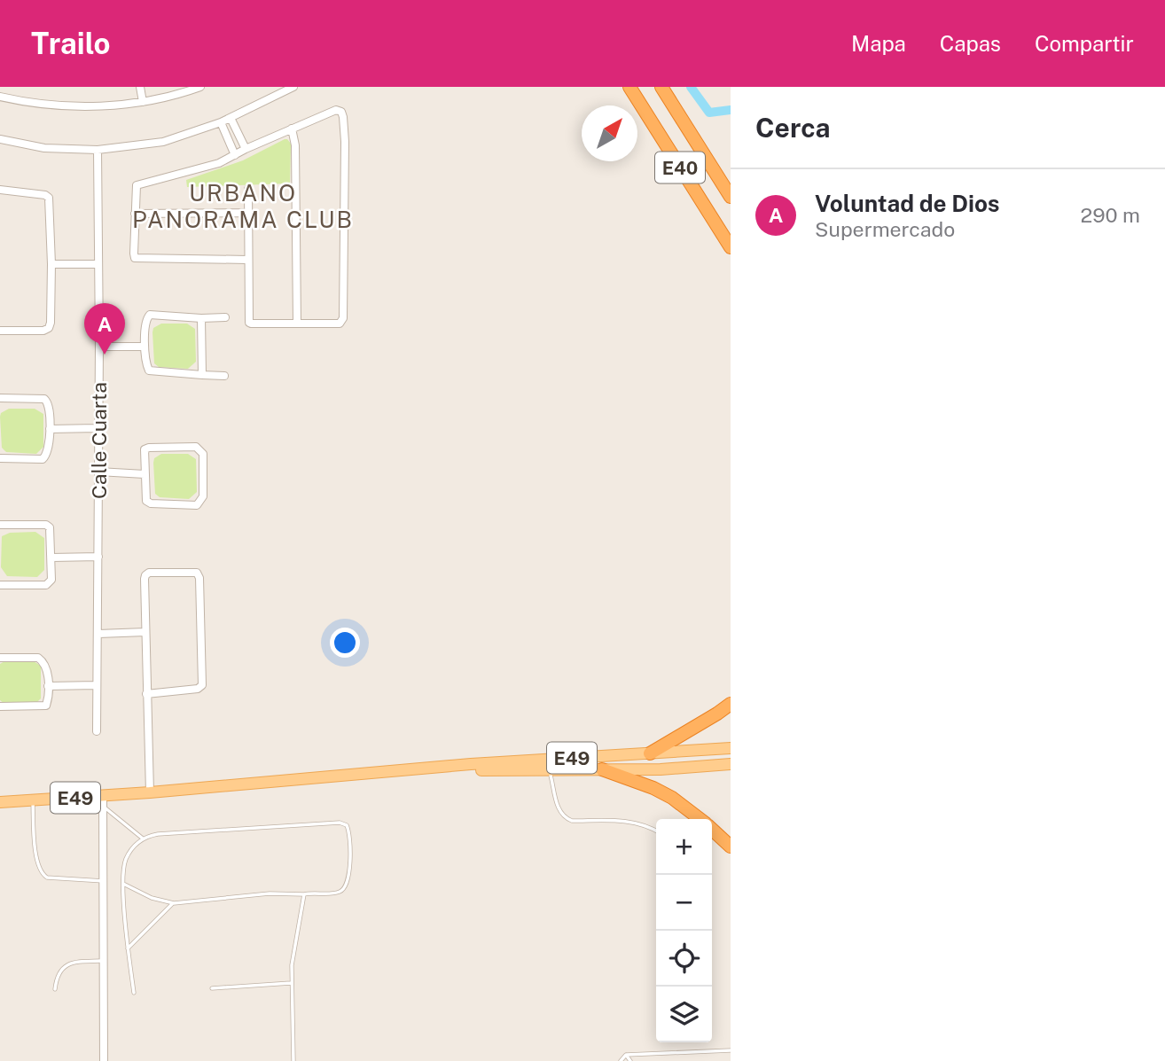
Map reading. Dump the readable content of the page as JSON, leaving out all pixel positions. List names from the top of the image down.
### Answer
{
  "streets": {
    "highway": ["E40"],
    "main road": ["E49"],
    "street": ["Calle Cuarta"]
  },
  "districts": ["URBANO PANORAMA CLUB"],
  "north": "top right",
  "page": {
    "header": "Trailo",
    "nav": ["Mapa", "Capas", "Compartir"],
    "heading": "Cerca",
    "list": [
      {
        "mark": "A",
        "name": "Voluntad de Dios",
        "note": "Supermercado",
        "value": "290 m"
      }
    ],
    "pins": "A",
    "map_buttons": ["+", "−"]
  }
}
